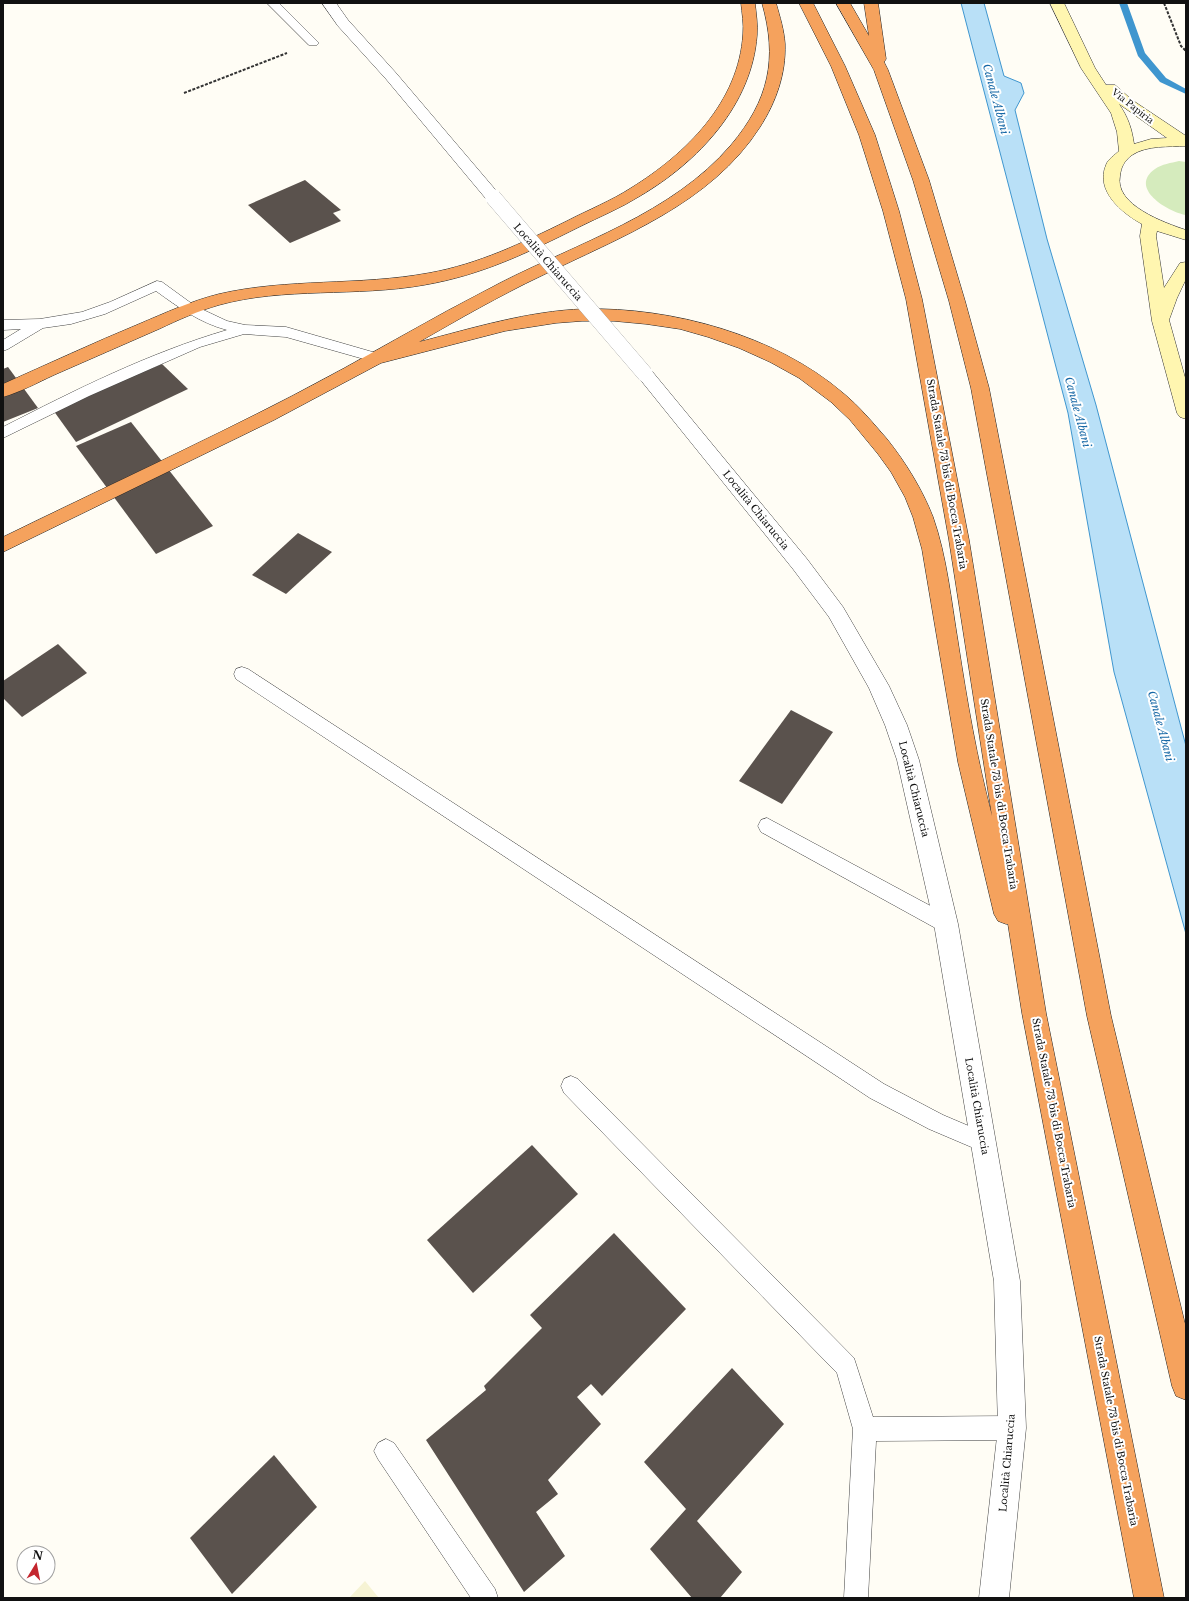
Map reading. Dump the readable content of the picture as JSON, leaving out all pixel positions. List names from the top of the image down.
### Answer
{
  "streets": {
    "highway": ["Strada Statale 73 bis di Bocca Trabaria"],
    "main road": ["Via Papiria"],
    "street": ["Località Chiaruccia"]
  },
  "water": ["Canale Albani"],
  "north": "top"
}
